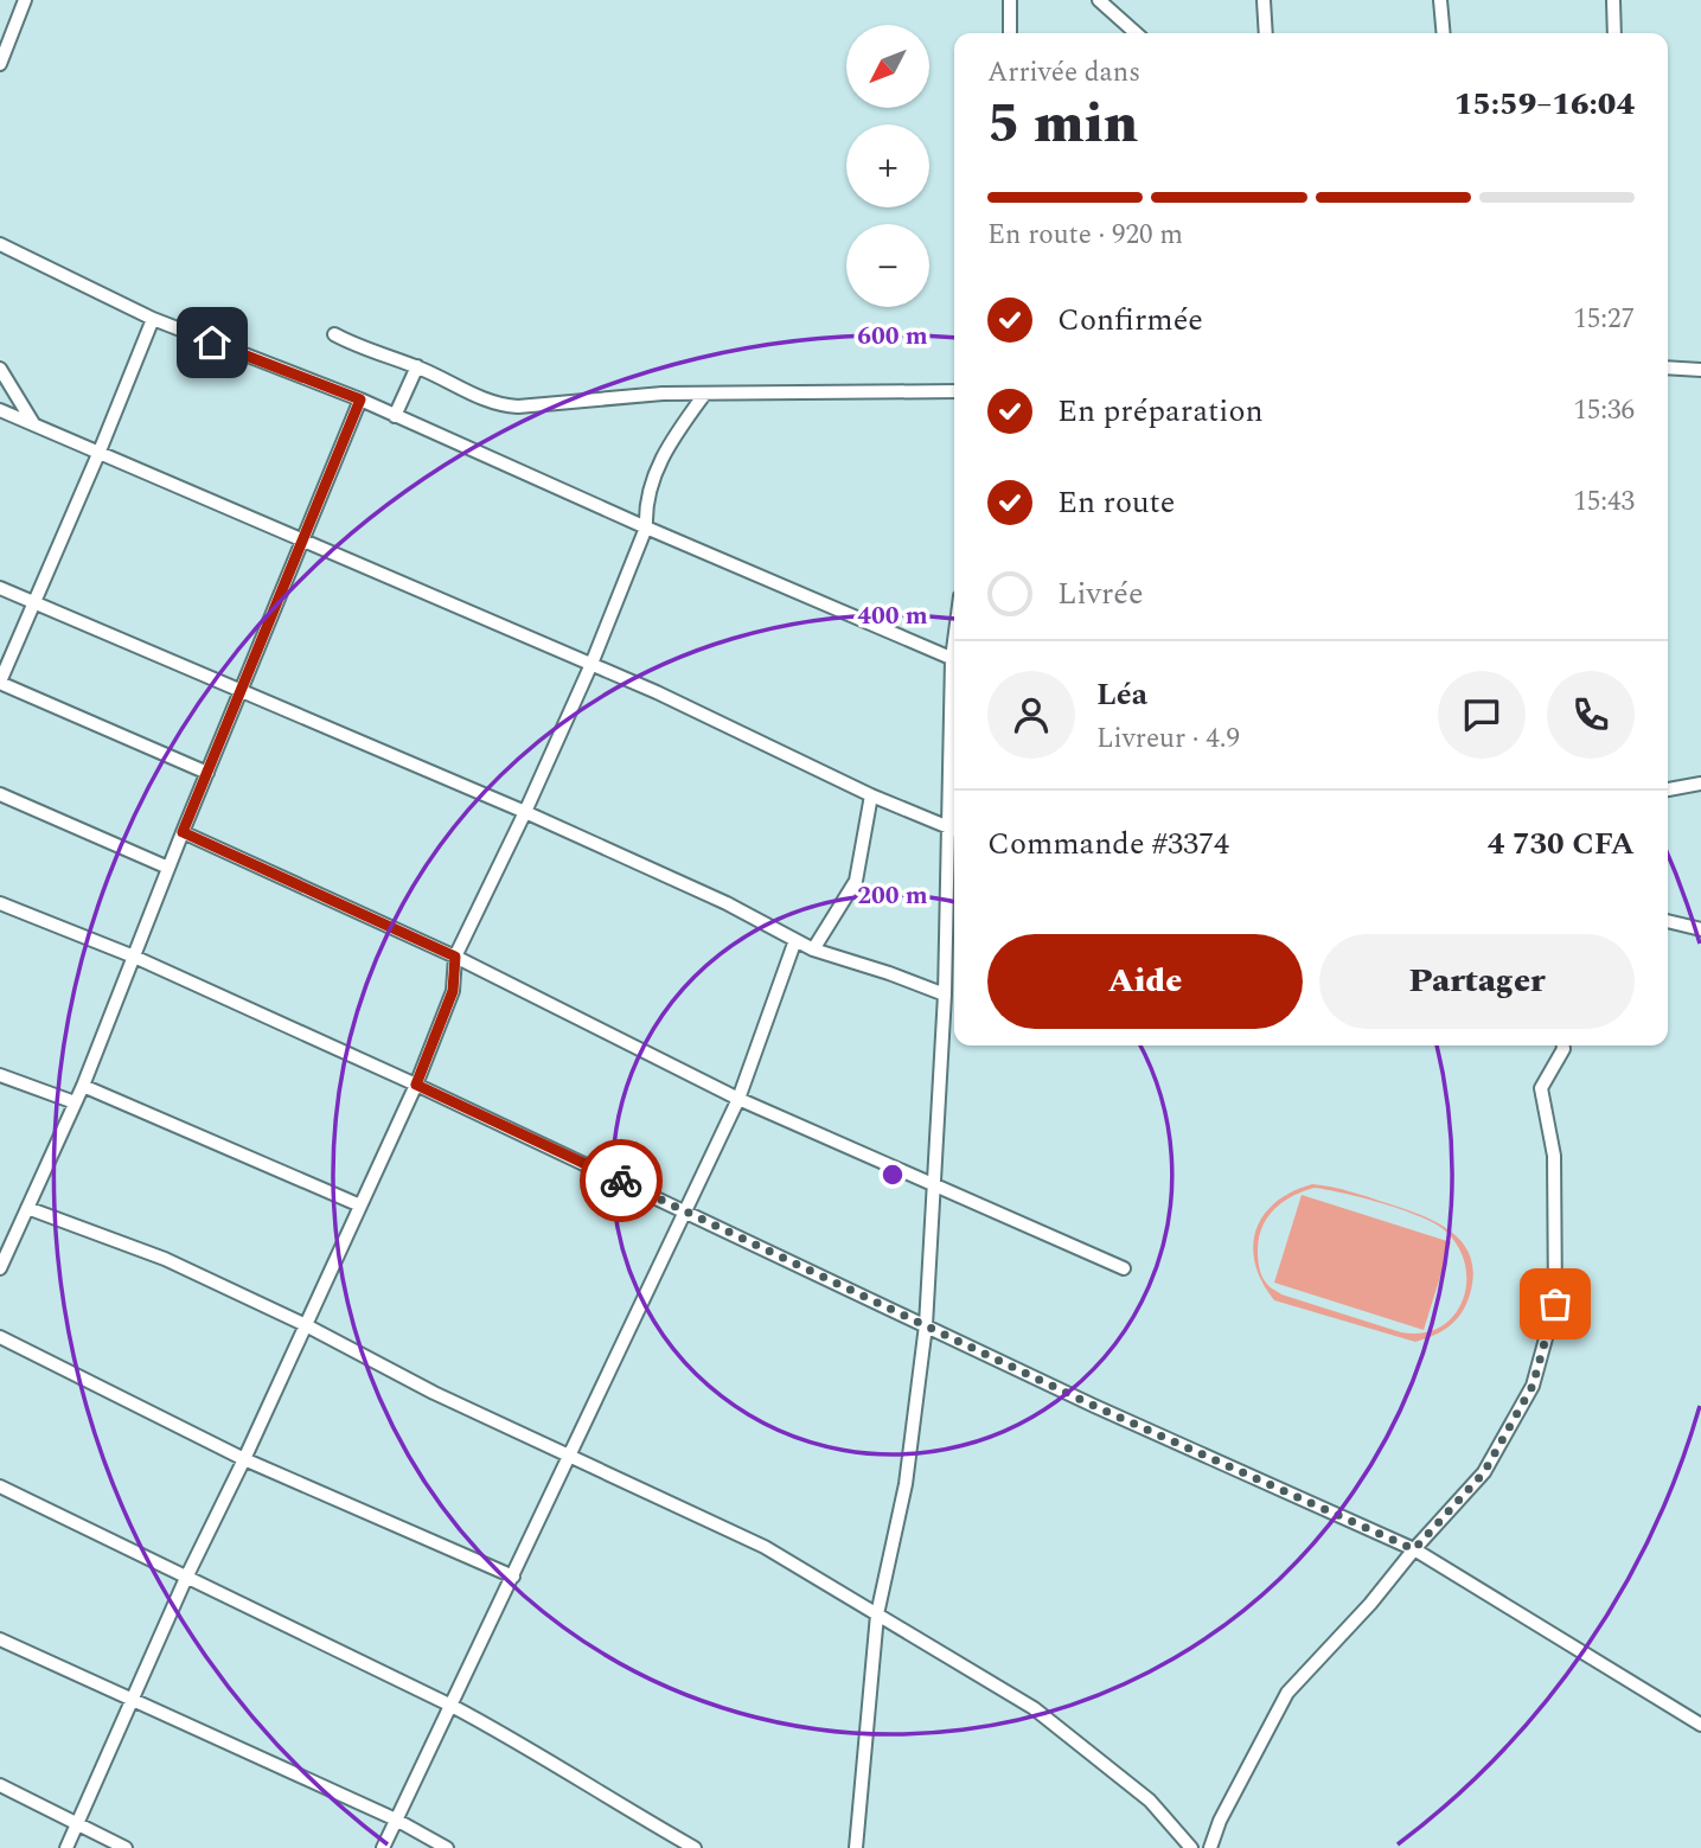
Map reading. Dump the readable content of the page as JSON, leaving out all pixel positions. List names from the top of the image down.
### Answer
{
  "north": "bottom left",
  "page": {
    "map_buttons": ["+", "−"],
    "heading": ["5 min", "Arrivée dans", "15:59–16:04"],
    "panel": [
      "Léa",
      "Livreur · 4.9",
      "Commande #3374",
      "4 730 CFA"
    ],
    "bar": "En route · 920 m",
    "list": [
      ["Confirmée", "15:27"],
      ["En préparation", "15:36"],
      ["En route", "15:43"],
      "Livrée"
    ],
    "buttons": ["Aide", "Partager"]
  },
  "rings": ["600 m", "400 m", "200 m"]
}
